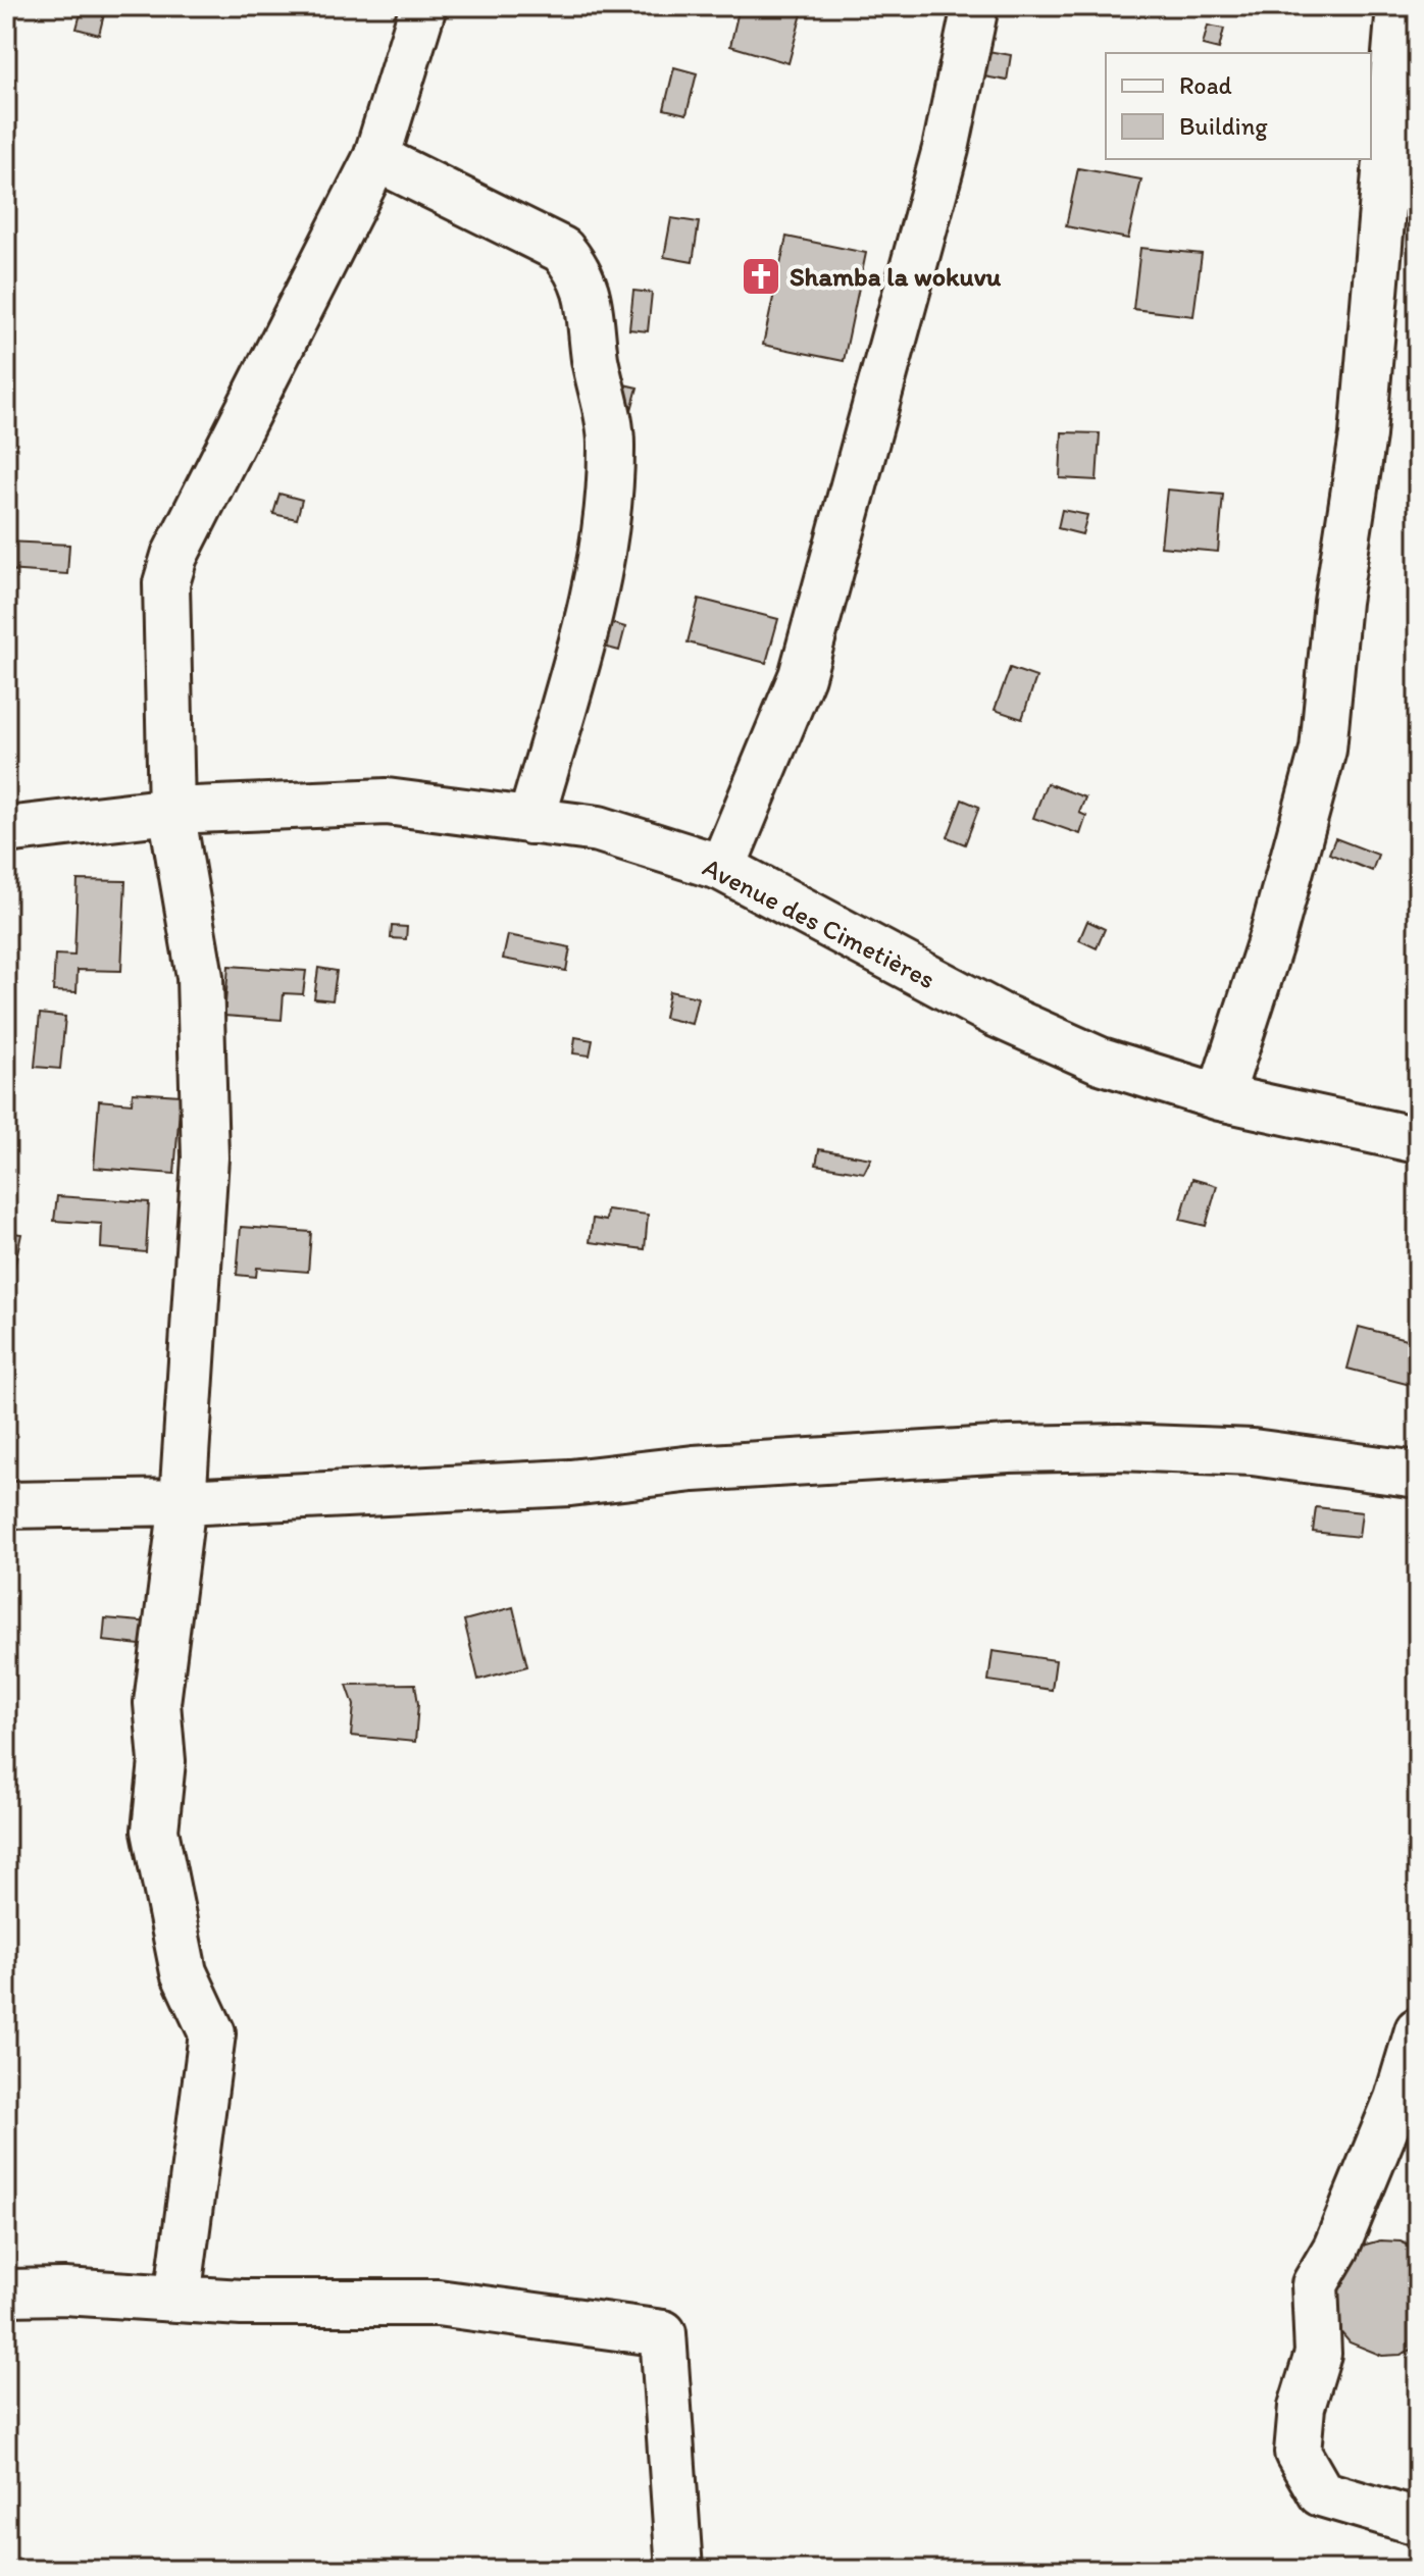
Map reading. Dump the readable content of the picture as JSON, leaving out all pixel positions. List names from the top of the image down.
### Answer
{
  "streets": {
    "street": ["Avenue des Cimetières"]
  },
  "places": {
    "church": ["Shamba la wokuvu"]
  },
  "legend": ["Road", "Building"]
}
